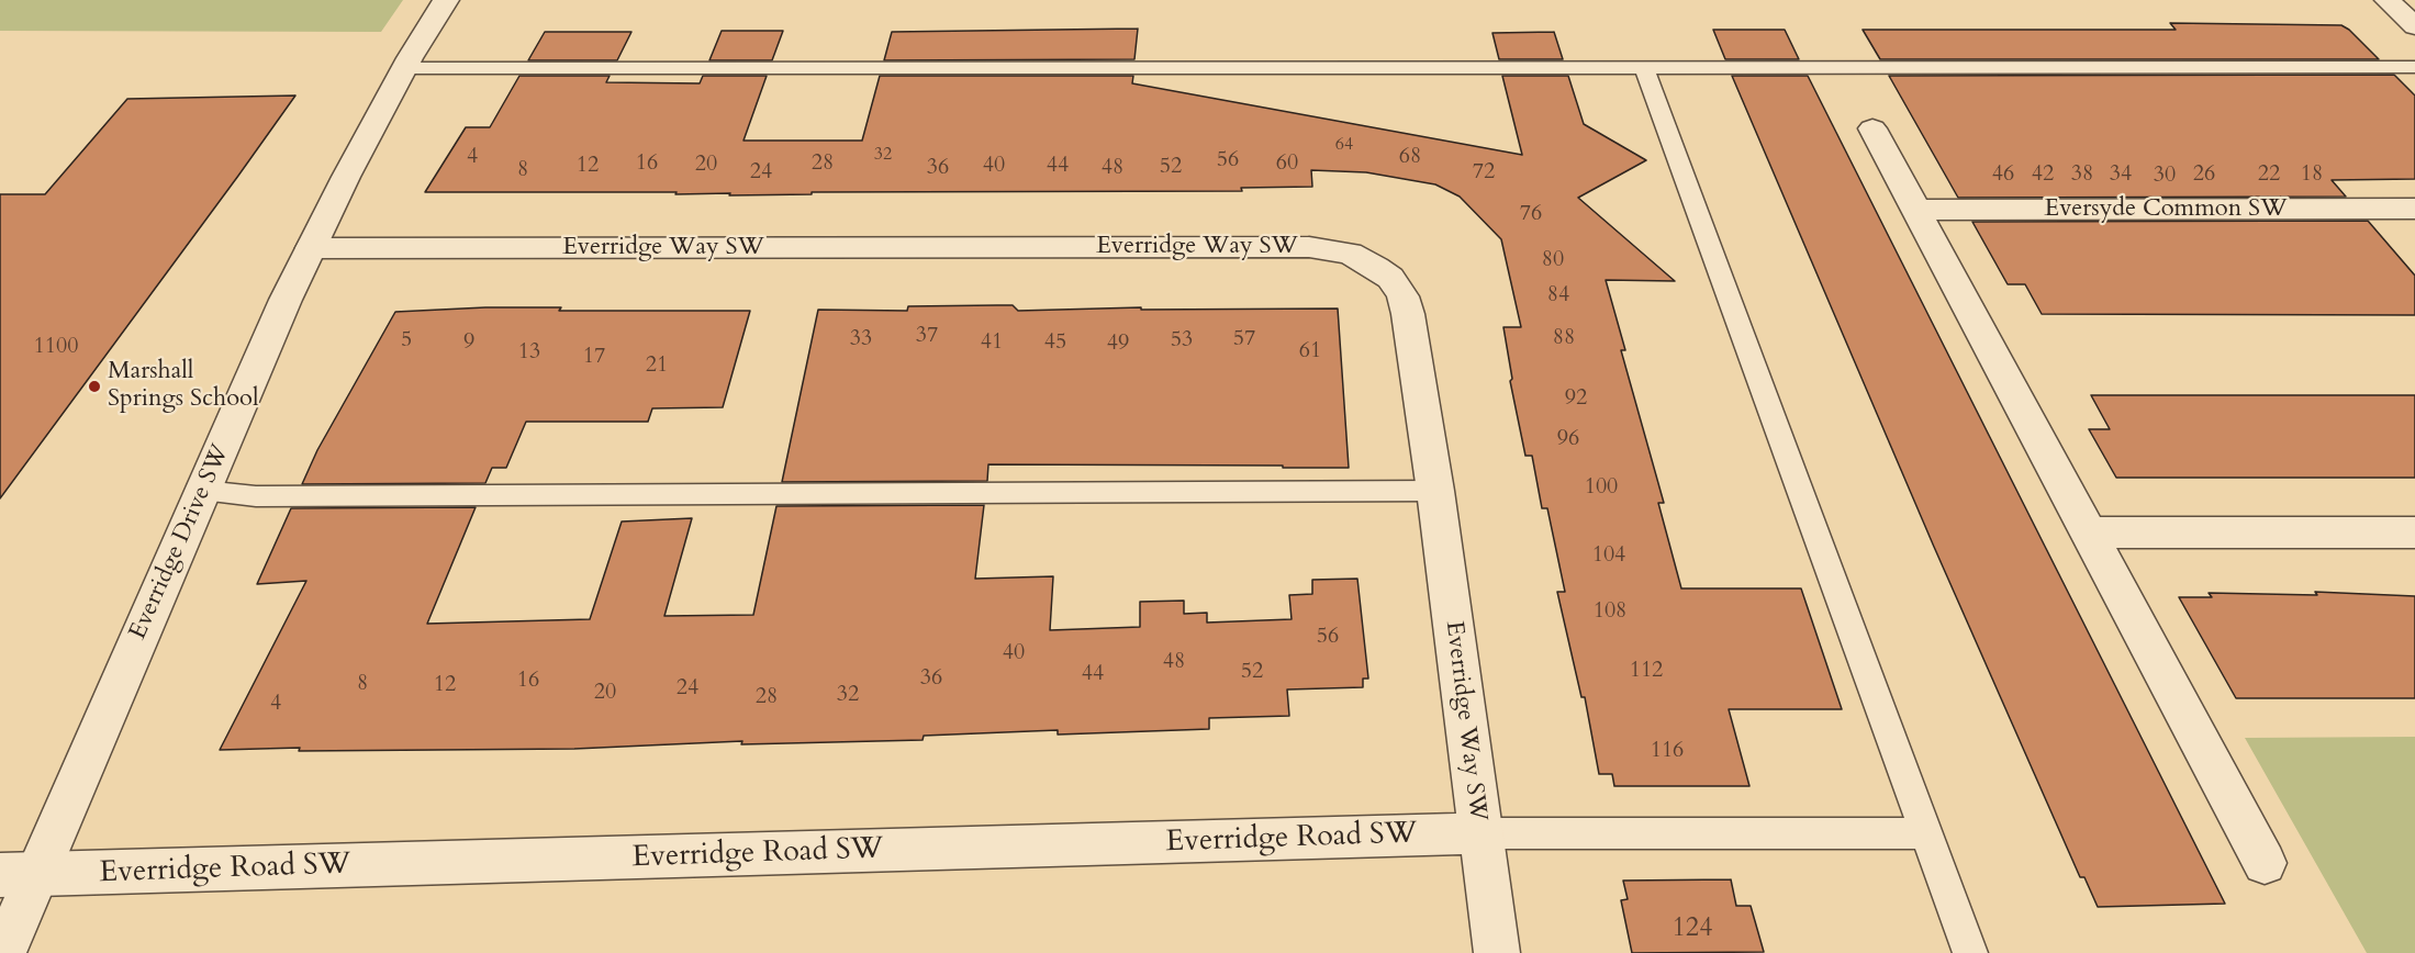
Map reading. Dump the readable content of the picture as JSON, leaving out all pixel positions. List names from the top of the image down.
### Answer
{
  "streets": {
    "street": [
      "Eversyde Common SW",
      "Everridge Way SW",
      "Everridge Drive SW",
      "Everridge Road SW"
    ]
  },
  "crossings": [
    ["Everridge Way SW", "Everridge Drive SW"],
    ["Everridge Way SW", "Everridge Road SW"],
    ["Everridge Drive SW", "Everridge Road SW"]
  ],
  "places": ["Marshall Springs School"],
  "house_numbers": [
    "64",
    "32",
    "4",
    "68",
    "56",
    "16",
    "28",
    "60",
    "20",
    "12",
    "40",
    "44",
    "52",
    "36",
    "48",
    "8",
    "24",
    "72",
    "46",
    "42",
    "38",
    "34",
    "26",
    "22",
    "18",
    "30",
    "76",
    "80",
    "84",
    "37",
    "88",
    "33",
    "57",
    "5",
    "53",
    "9",
    "41",
    "45",
    "49",
    "1100",
    "61",
    "13",
    "17",
    "21",
    "92",
    "96",
    "100",
    "104",
    "108",
    "56",
    "40",
    "48",
    "112",
    "52",
    "44",
    "36",
    "16",
    "8",
    "12",
    "24",
    "20",
    "32",
    "28",
    "4",
    "116",
    "124"
  ]
}
